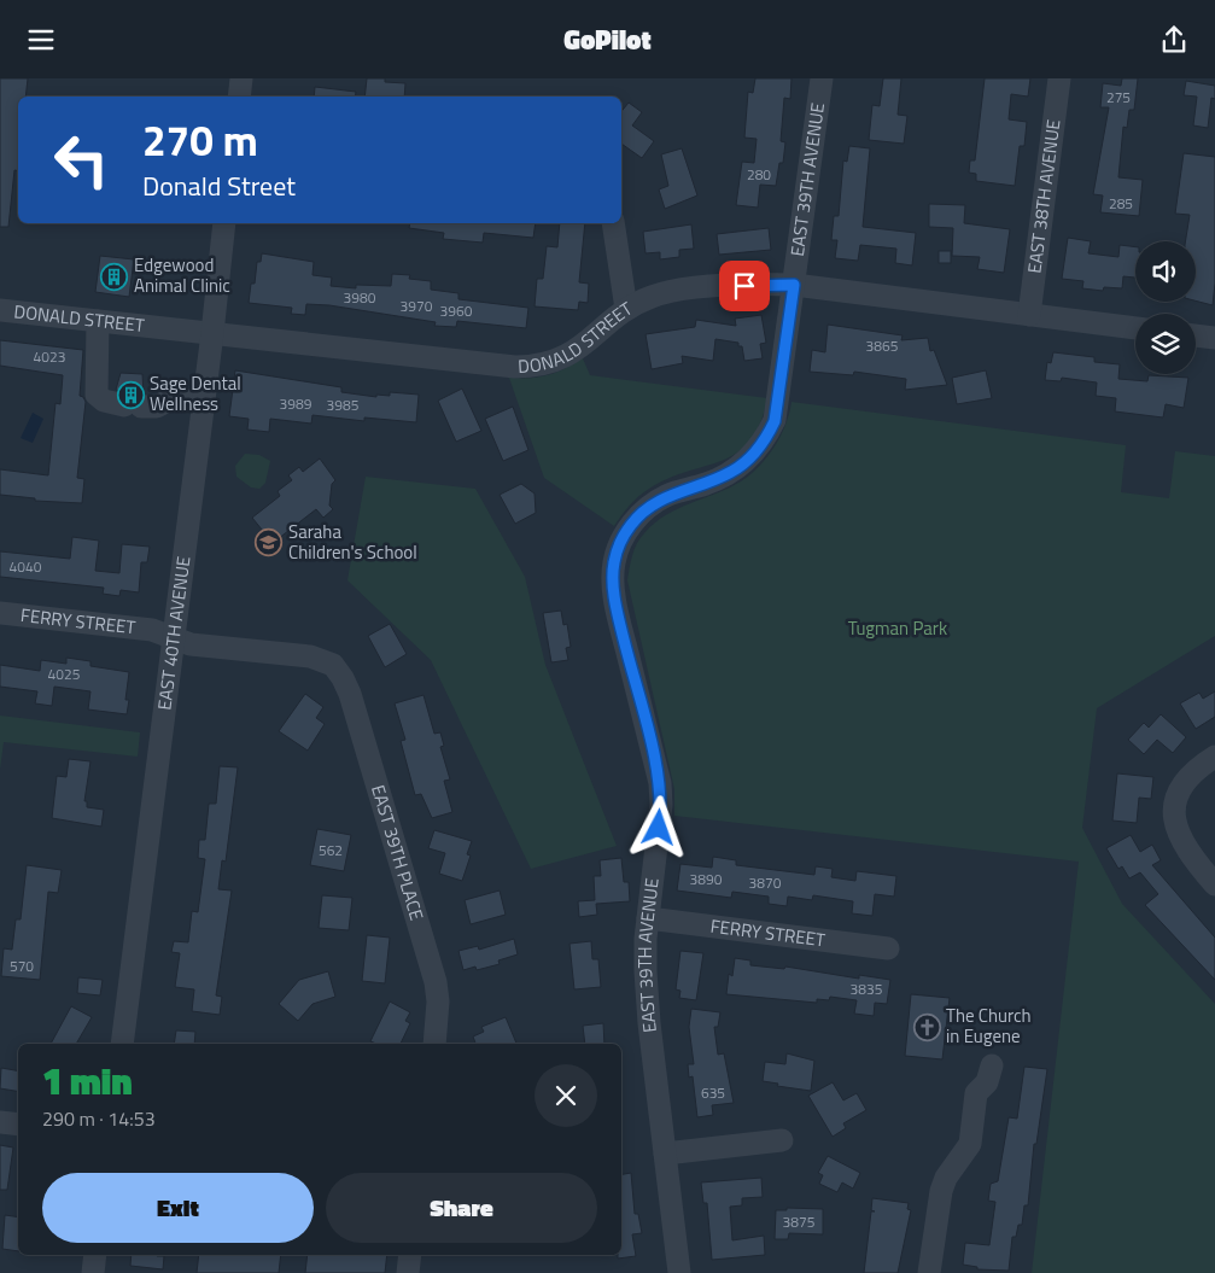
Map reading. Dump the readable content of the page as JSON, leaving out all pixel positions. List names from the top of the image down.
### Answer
{
  "streets": {
    "street": [
      "EAST 39TH AVENUE",
      "EAST 38TH AVENUE",
      "DONALD STREET",
      "FERRY STREET",
      "EAST 40TH AVENUE",
      "EAST 39TH PLACE"
    ]
  },
  "crossings": [
    ["EAST 39TH AVENUE", "DONALD STREET"],
    ["EAST 39TH AVENUE", "FERRY STREET"],
    ["EAST 38TH AVENUE", "DONALD STREET"],
    ["DONALD STREET", "EAST 40TH AVENUE"],
    ["FERRY STREET", "EAST 40TH AVENUE"],
    ["FERRY STREET", "EAST 39TH PLACE"]
  ],
  "parks": ["Tugman Park"],
  "places": {
    "building": ["Edgewood Animal Clinic", "Sage Dental Wellness"],
    "school or university": ["Saraha Children's School"],
    "church": ["The Church in Eugene"]
  },
  "house_numbers": [
    "275",
    "280",
    "285",
    "3980",
    "3970",
    "3960",
    "3865",
    "4023",
    "3989",
    "3985",
    "4040",
    "4025",
    "562",
    "3890",
    "3870",
    "570",
    "3835",
    "635",
    "3875"
  ],
  "page": {
    "header": "GoPilot",
    "turn": ["270 m", "Donald Street"],
    "heading": ["1 min", "290 m · 14:53"],
    "buttons": ["Exit", "Share"]
  }
}
